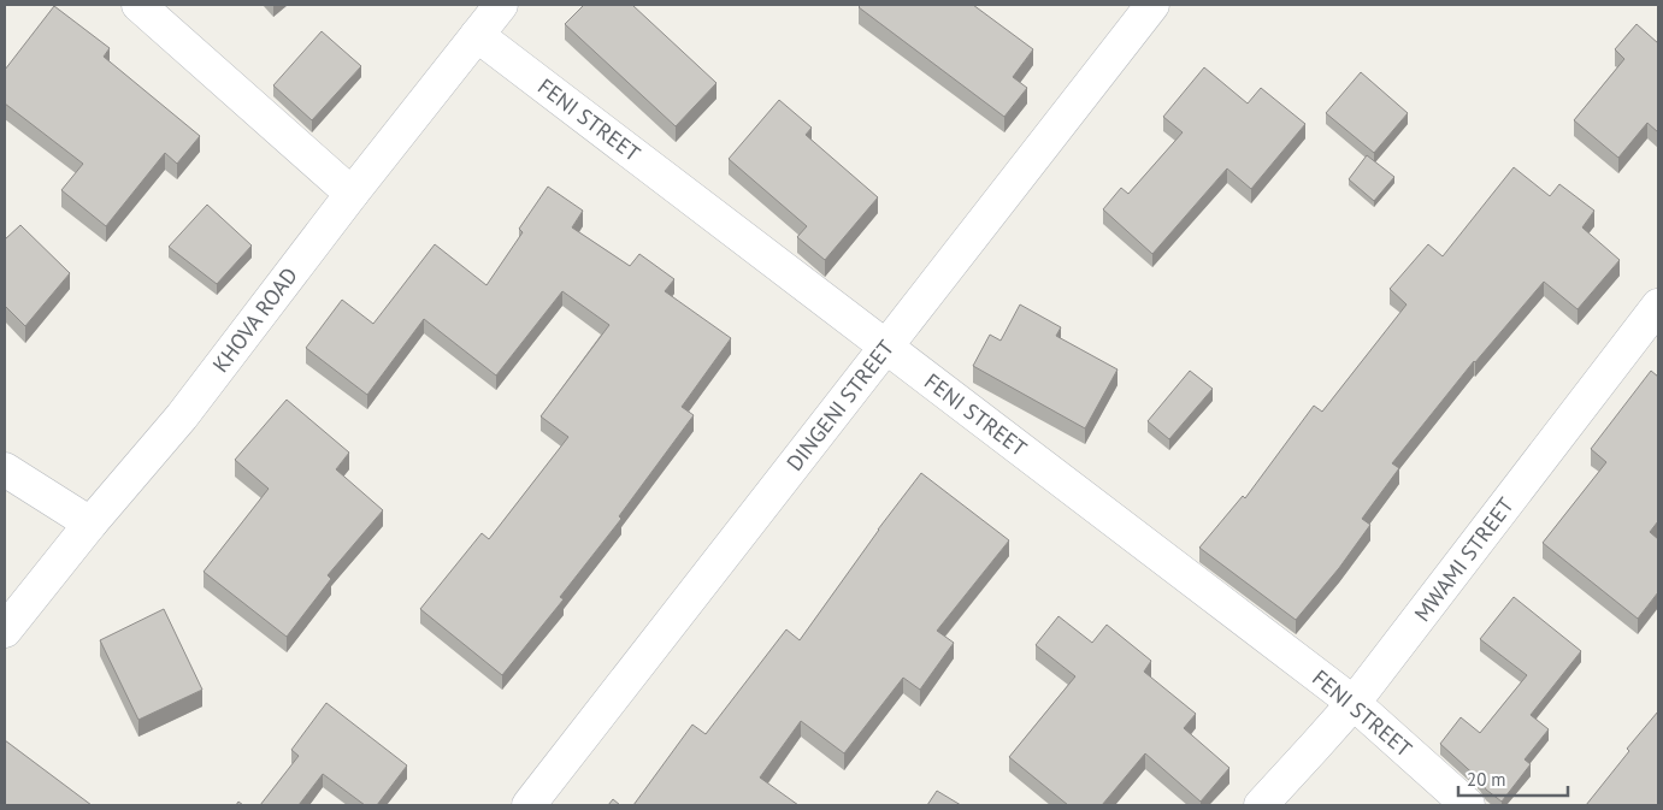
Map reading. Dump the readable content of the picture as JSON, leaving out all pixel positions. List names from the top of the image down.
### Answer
{
  "streets": {
    "street": [
      "FENI STREET",
      "KHOVA ROAD",
      "DINGENI STREET",
      "MWAMI STREET"
    ]
  },
  "crossings": [
    ["FENI STREET", "KHOVA ROAD"],
    ["FENI STREET", "DINGENI STREET"],
    ["FENI STREET", "MWAMI STREET"]
  ],
  "scale_bar": "20 m"
}
